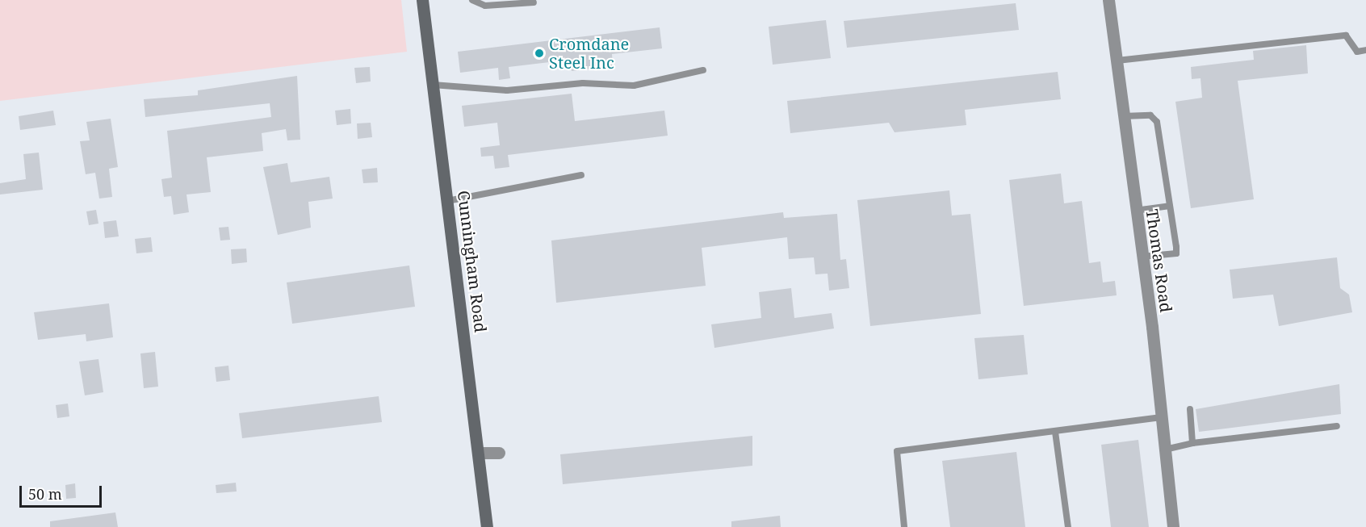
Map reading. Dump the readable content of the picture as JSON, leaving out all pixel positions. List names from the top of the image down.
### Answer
{
  "streets": {
    "street": ["Thomas Road", "Cunningham Road"]
  },
  "places": ["Cromdane Steel Inc"],
  "scale_bar": "50 m"
}
